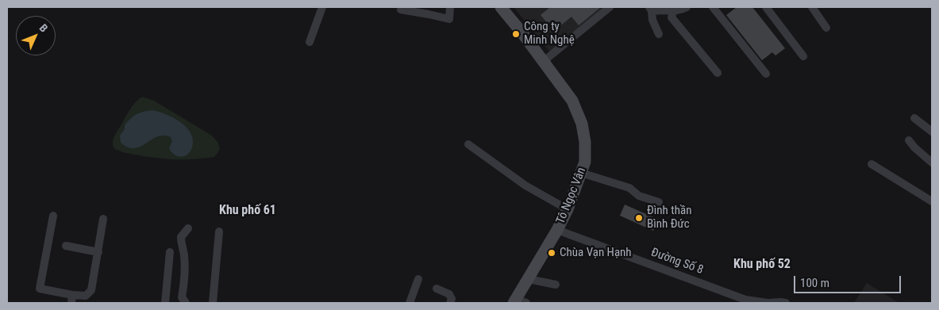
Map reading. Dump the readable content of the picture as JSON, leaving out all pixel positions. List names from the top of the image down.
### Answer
{
  "streets": {
    "main road": ["Tô Ngọc Vân"],
    "street": ["Đường Số 8"]
  },
  "crossings": [
    ["Tô Ngọc Vân", "Đường Số 8"]
  ],
  "districts": ["Khu phố 61", "Khu phố 52"],
  "places": ["Công ty Minh Nghệ", "Đình thần Bình Đức", "Chùa Vạn Hạnh"],
  "scale_bar": "100 m",
  "north": "top right"
}
